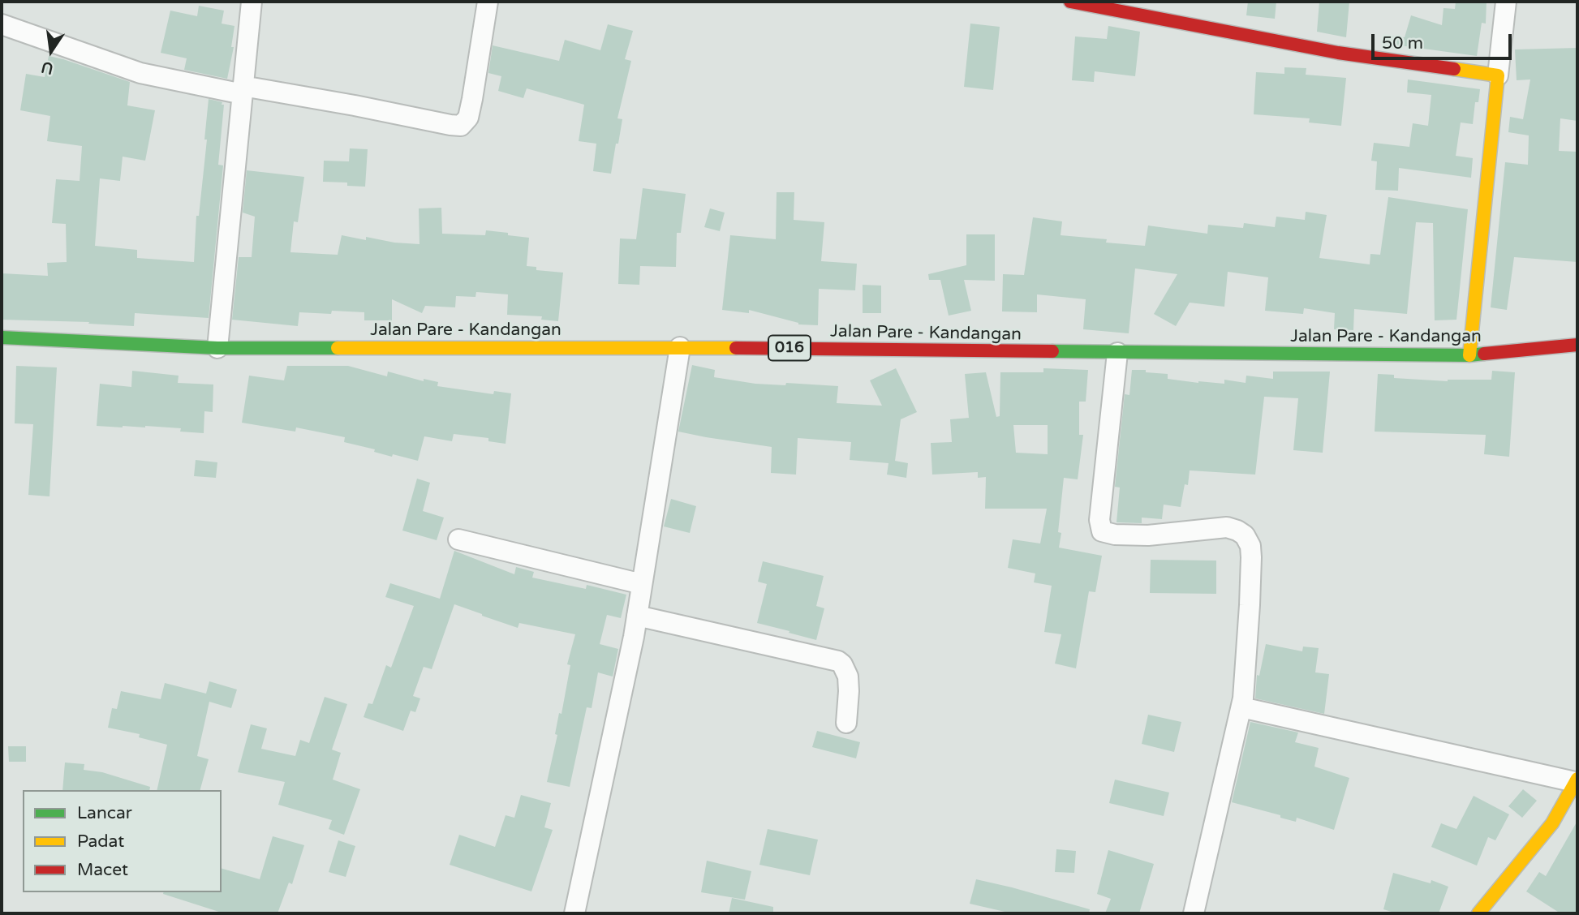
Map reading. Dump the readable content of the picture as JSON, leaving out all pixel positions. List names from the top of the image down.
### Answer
{
  "streets": {
    "main road": ["Jalan Pare - Kandangan", "016"]
  },
  "legend": ["Lancar", "Padat", "Macet"],
  "scale_bar": "50 m",
  "north": "bottom"
}
